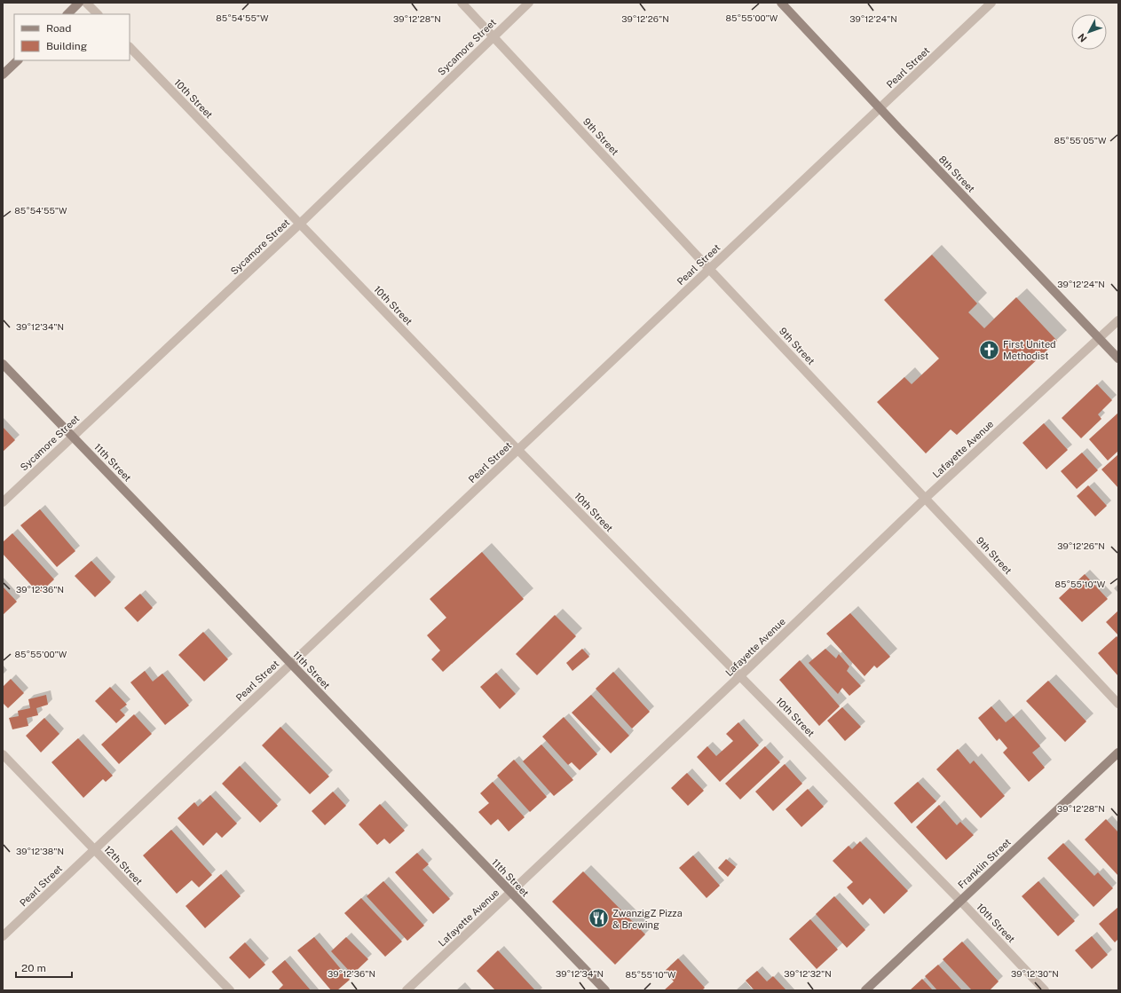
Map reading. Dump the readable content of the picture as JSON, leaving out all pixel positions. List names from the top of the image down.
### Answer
{
  "streets": {
    "street": [
      "Sycamore Street",
      "Pearl Street",
      "10th Street",
      "9th Street",
      "8th Street",
      "Lafayette Avenue",
      "11th Street",
      "Franklin Street",
      "12th Street"
    ]
  },
  "crossings": [
    ["Sycamore Street", "10th Street"],
    ["Sycamore Street", "9th Street"],
    ["Sycamore Street", "11th Street"],
    ["Pearl Street", "10th Street"],
    ["Pearl Street", "9th Street"],
    ["Pearl Street", "8th Street"],
    ["Pearl Street", "11th Street"],
    ["Pearl Street", "12th Street"],
    ["10th Street", "Lafayette Avenue"],
    ["10th Street", "Franklin Street"],
    ["9th Street", "Lafayette Avenue"],
    ["8th Street", "Lafayette Avenue"],
    ["Lafayette Avenue", "11th Street"]
  ],
  "places": {
    "church": ["First United Methodist"],
    "restaurant": ["ZwanzigZ Pizza & Brewing"]
  },
  "legend": ["Road", "Building"],
  "scale_bar": "20 m",
  "north": "bottom left",
  "coordinates": [
    "85°54'55\"W",
    "85°55'00\"W",
    "39°12'28\"N",
    "39°12'26\"N",
    "39°12'24\"N",
    "85°55'05\"W",
    "39°12'34\"N",
    "85°55'10\"W",
    "39°12'36\"N",
    "39°12'38\"N",
    "39°12'32\"N",
    "39°12'30\"N"
  ]
}
